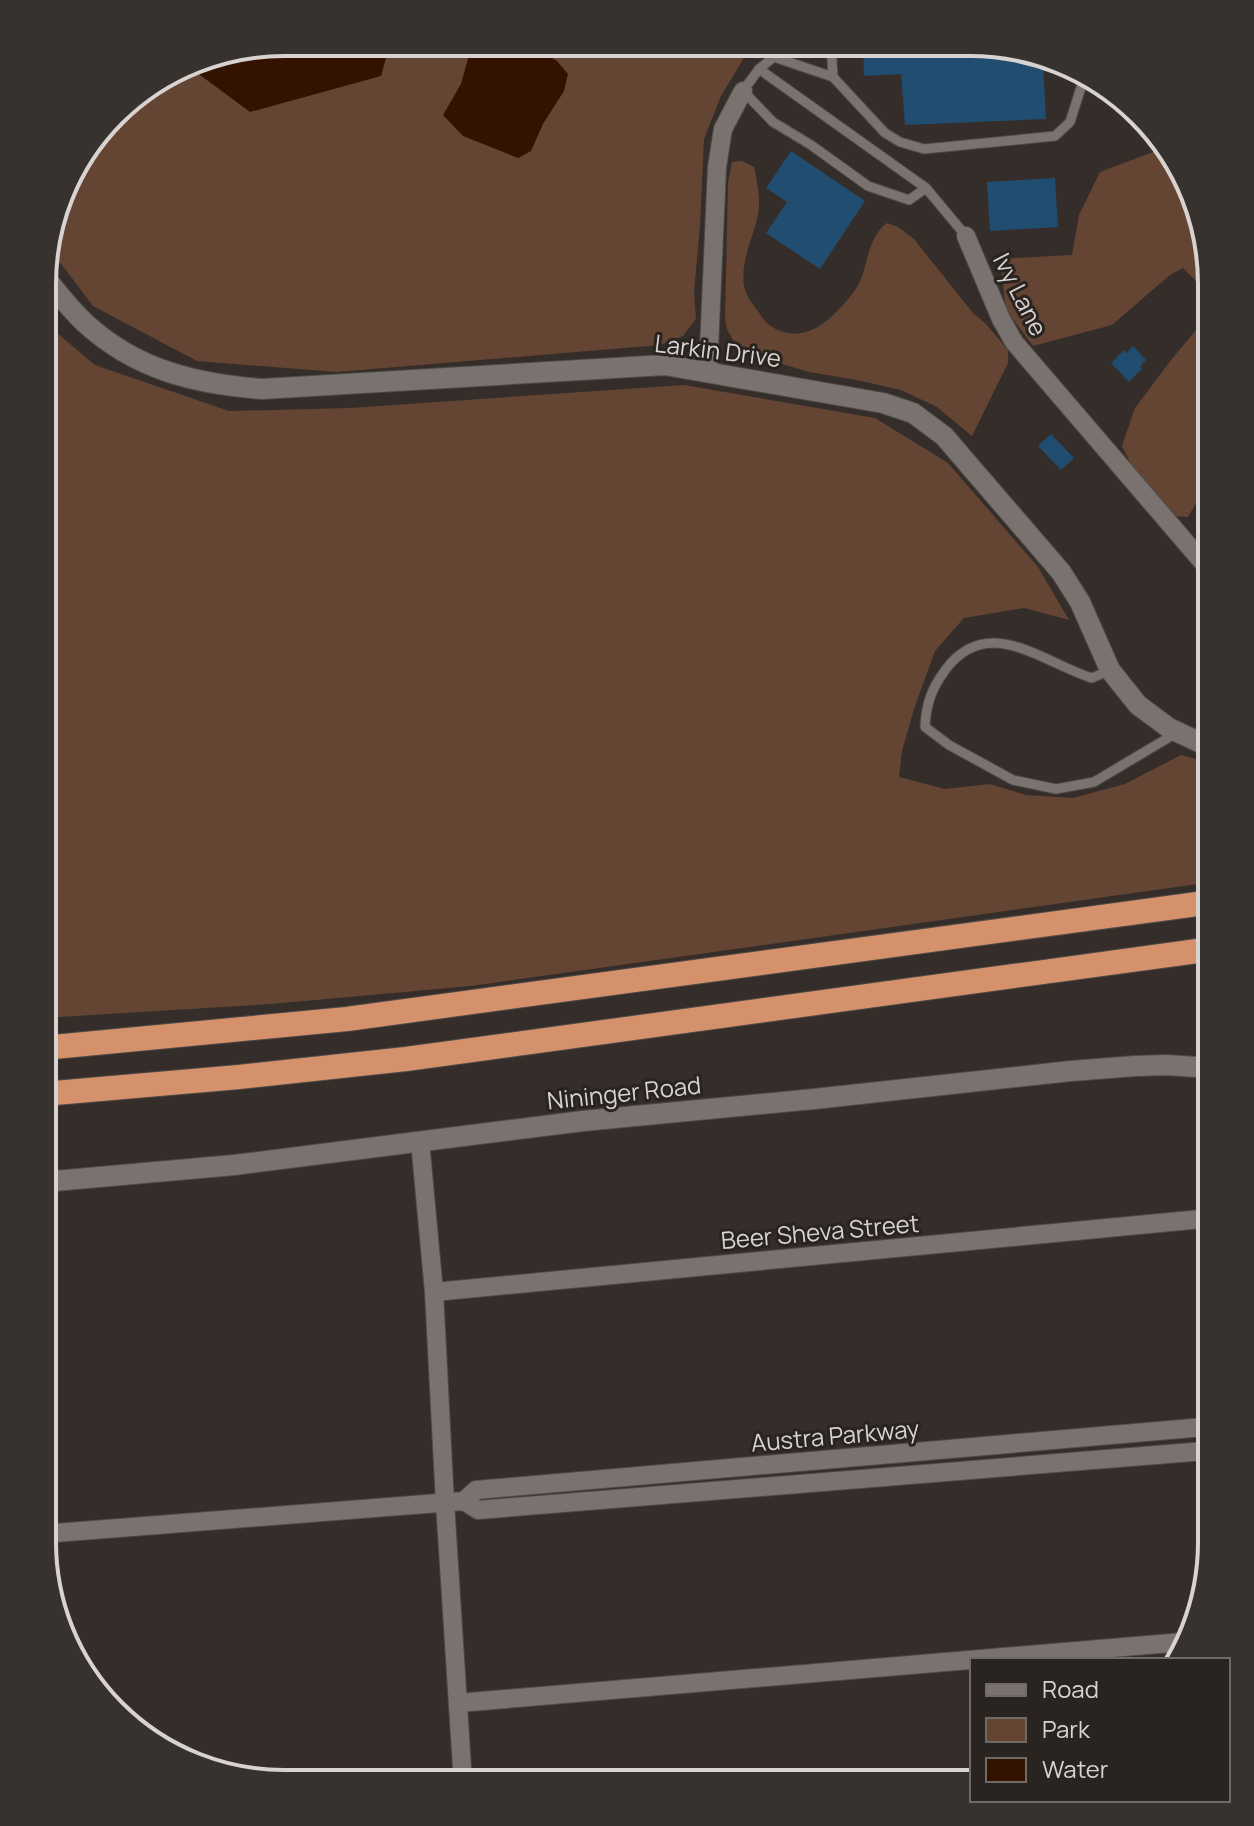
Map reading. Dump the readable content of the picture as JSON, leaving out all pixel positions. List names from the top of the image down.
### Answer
{
  "streets": {
    "street": [
      "Ivy Lane",
      "Larkin Drive",
      "Nininger Road",
      "Beer Sheva Street",
      "Austra Parkway"
    ]
  },
  "legend": ["Road", "Park", "Water"]
}
